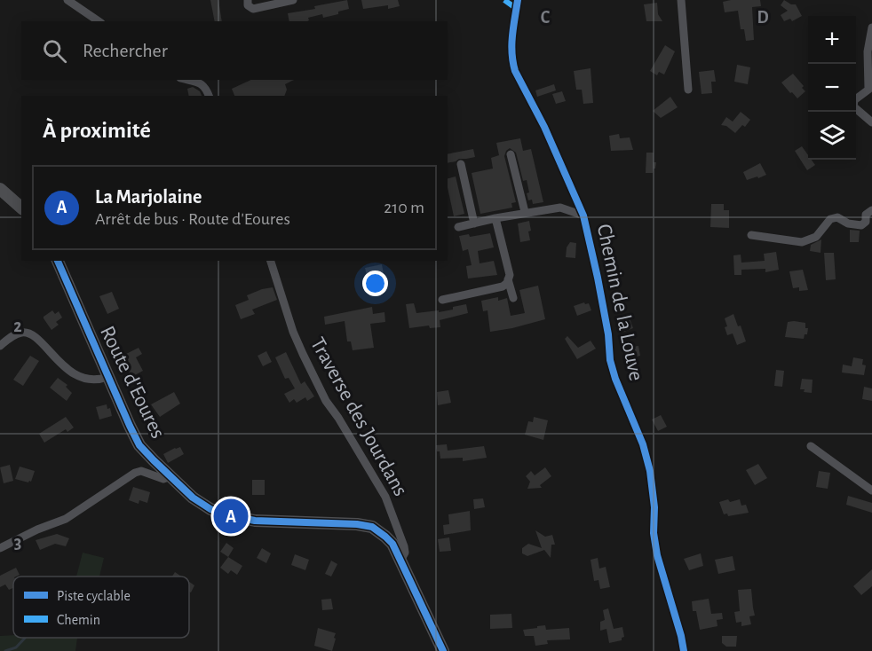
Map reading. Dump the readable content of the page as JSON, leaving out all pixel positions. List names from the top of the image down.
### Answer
{
  "streets": {
    "street": ["Chemin de la Louve", "Route d'Eoures", "Traverse des Jourdans"]
  },
  "crossings": [
    ["Route d'Eoures", "Traverse des Jourdans"]
  ],
  "legend": ["Piste cyclable", "Chemin"],
  "page": {
    "map_buttons": ["+", "−"],
    "search": "Rechercher",
    "heading": "À proximité",
    "list": [
      {
        "mark": "A",
        "name": "La Marjolaine",
        "note": "Arrêt de bus · Route d'Eoures",
        "value": "210 m"
      }
    ],
    "pins": "A"
  },
  "grid": {
    "columns": ["C", "D"],
    "rows": ["2", "3"]
  }
}
